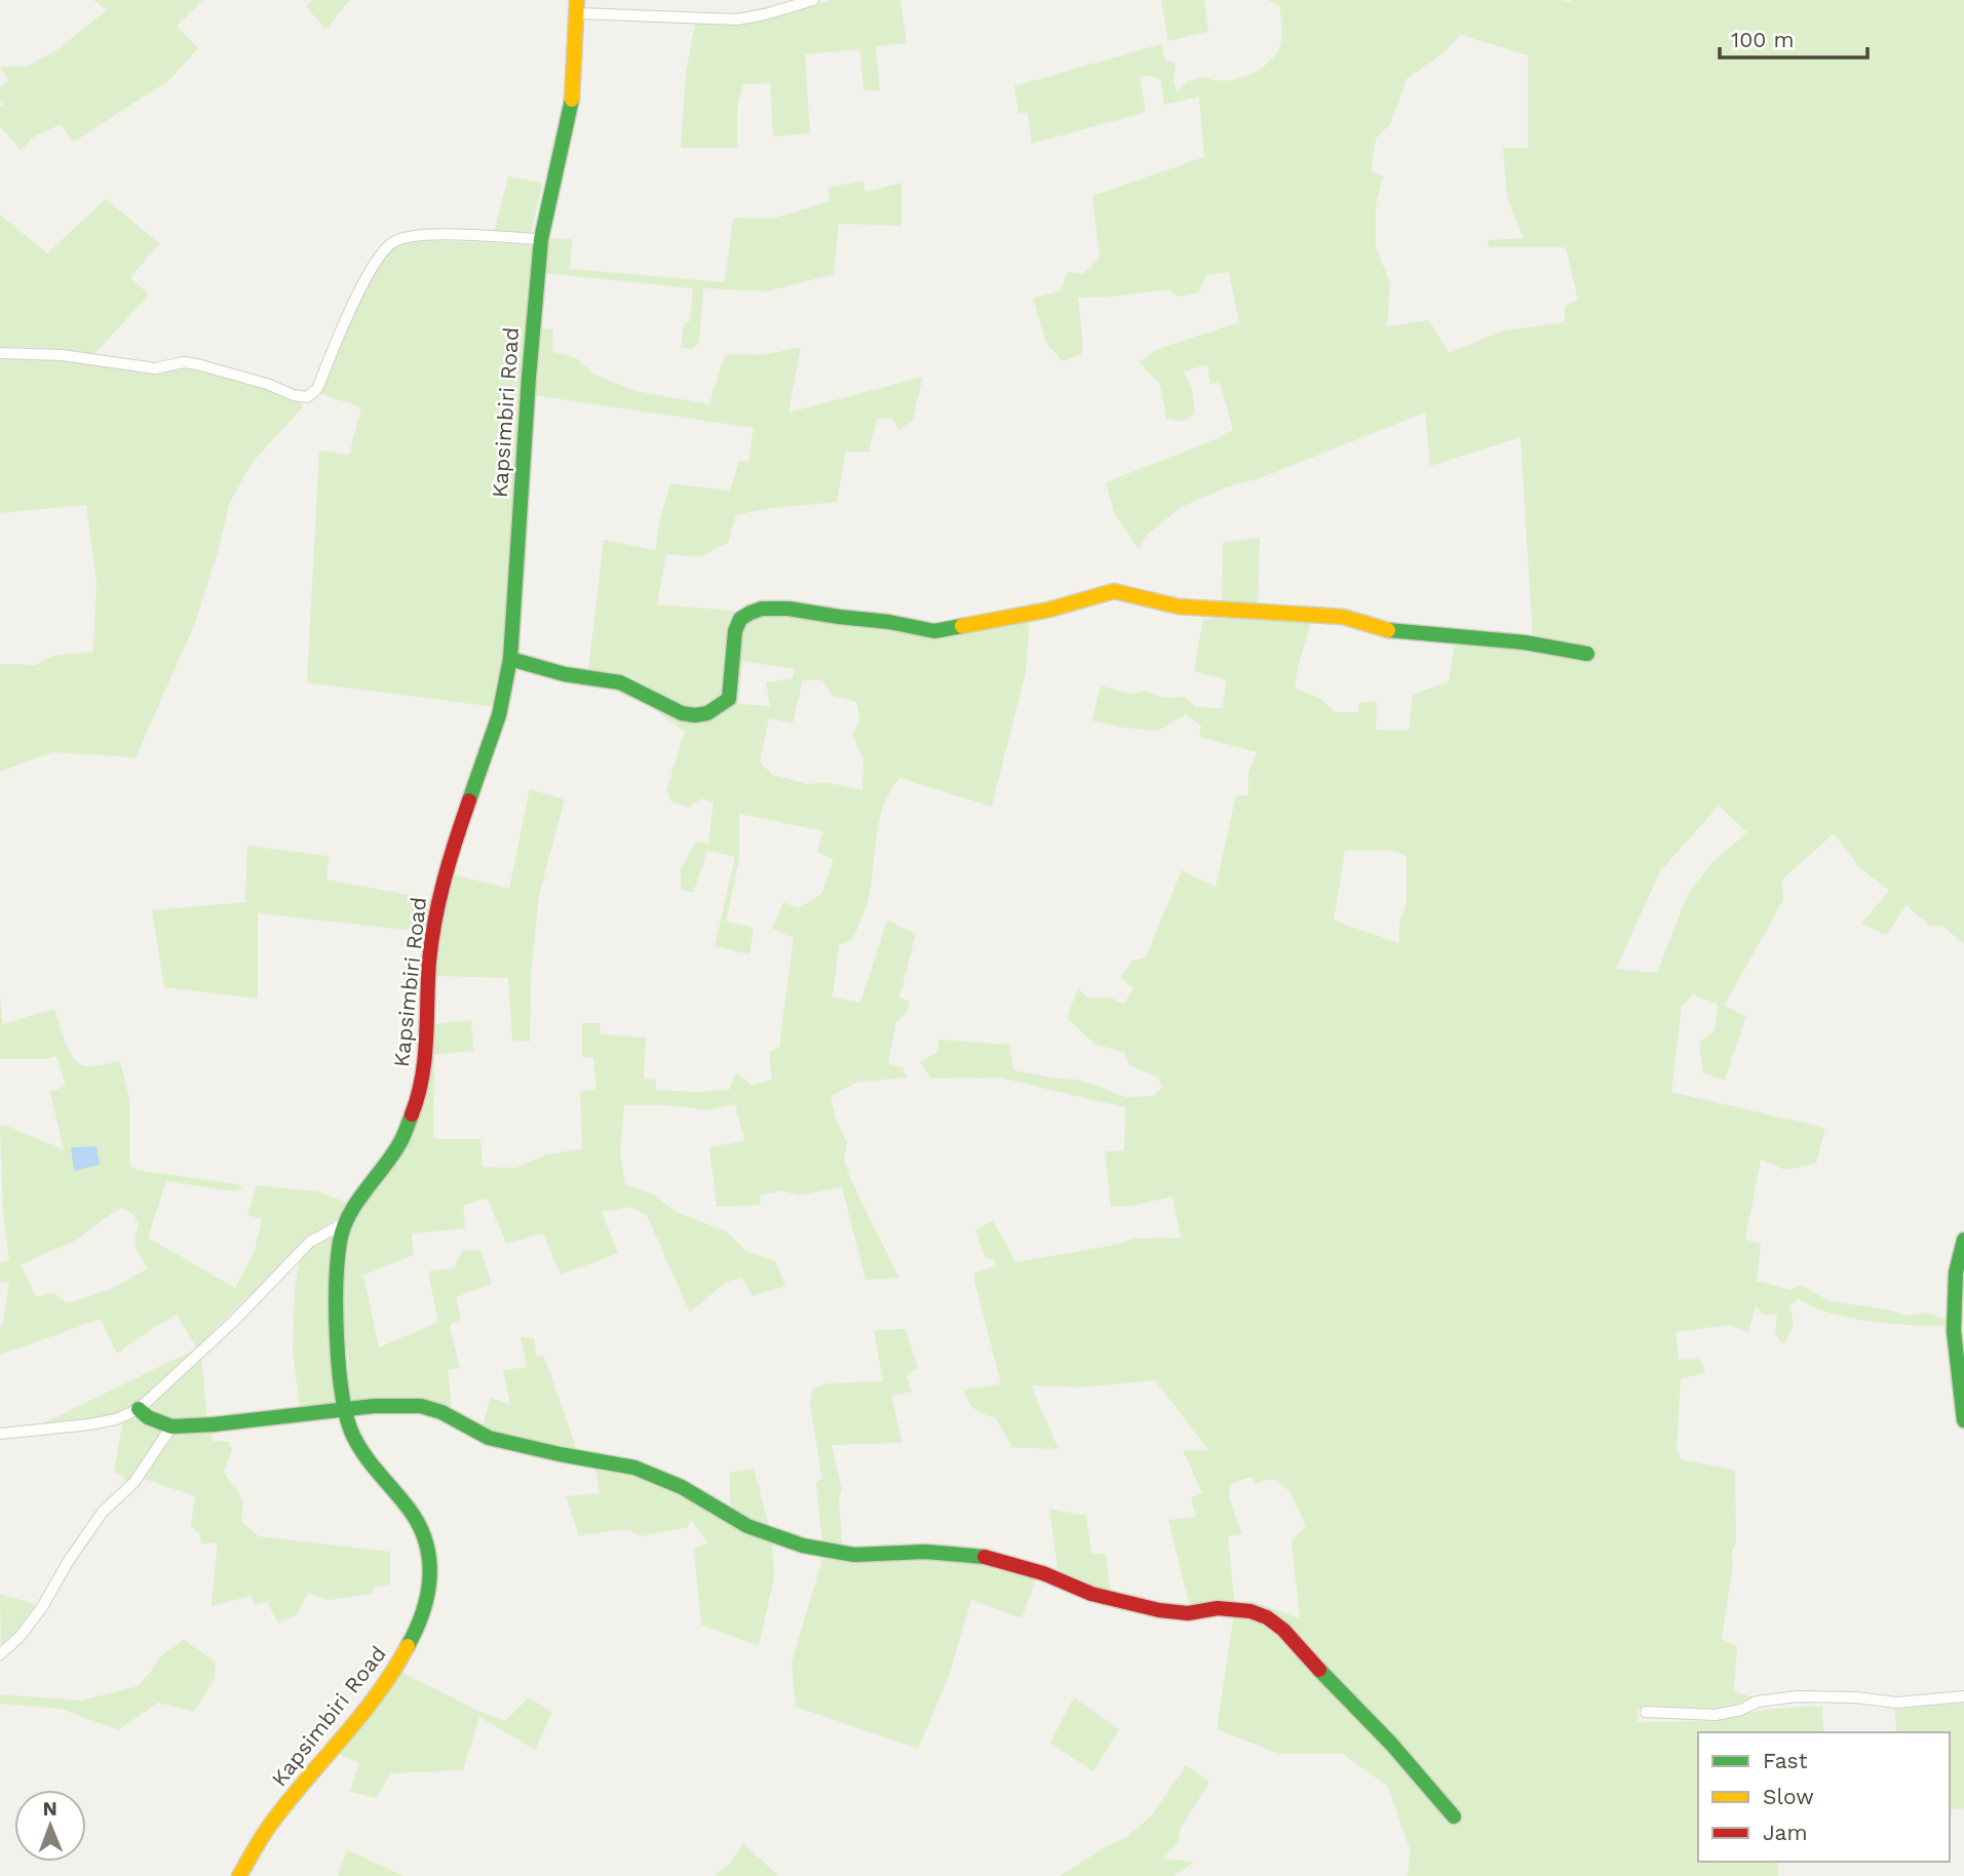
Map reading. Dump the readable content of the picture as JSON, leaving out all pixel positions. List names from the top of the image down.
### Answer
{
  "streets": {
    "street": ["Kapsimbiri Road"]
  },
  "legend": ["Fast", "Slow", "Jam"],
  "scale_bar": "100 m",
  "north": "top"
}
